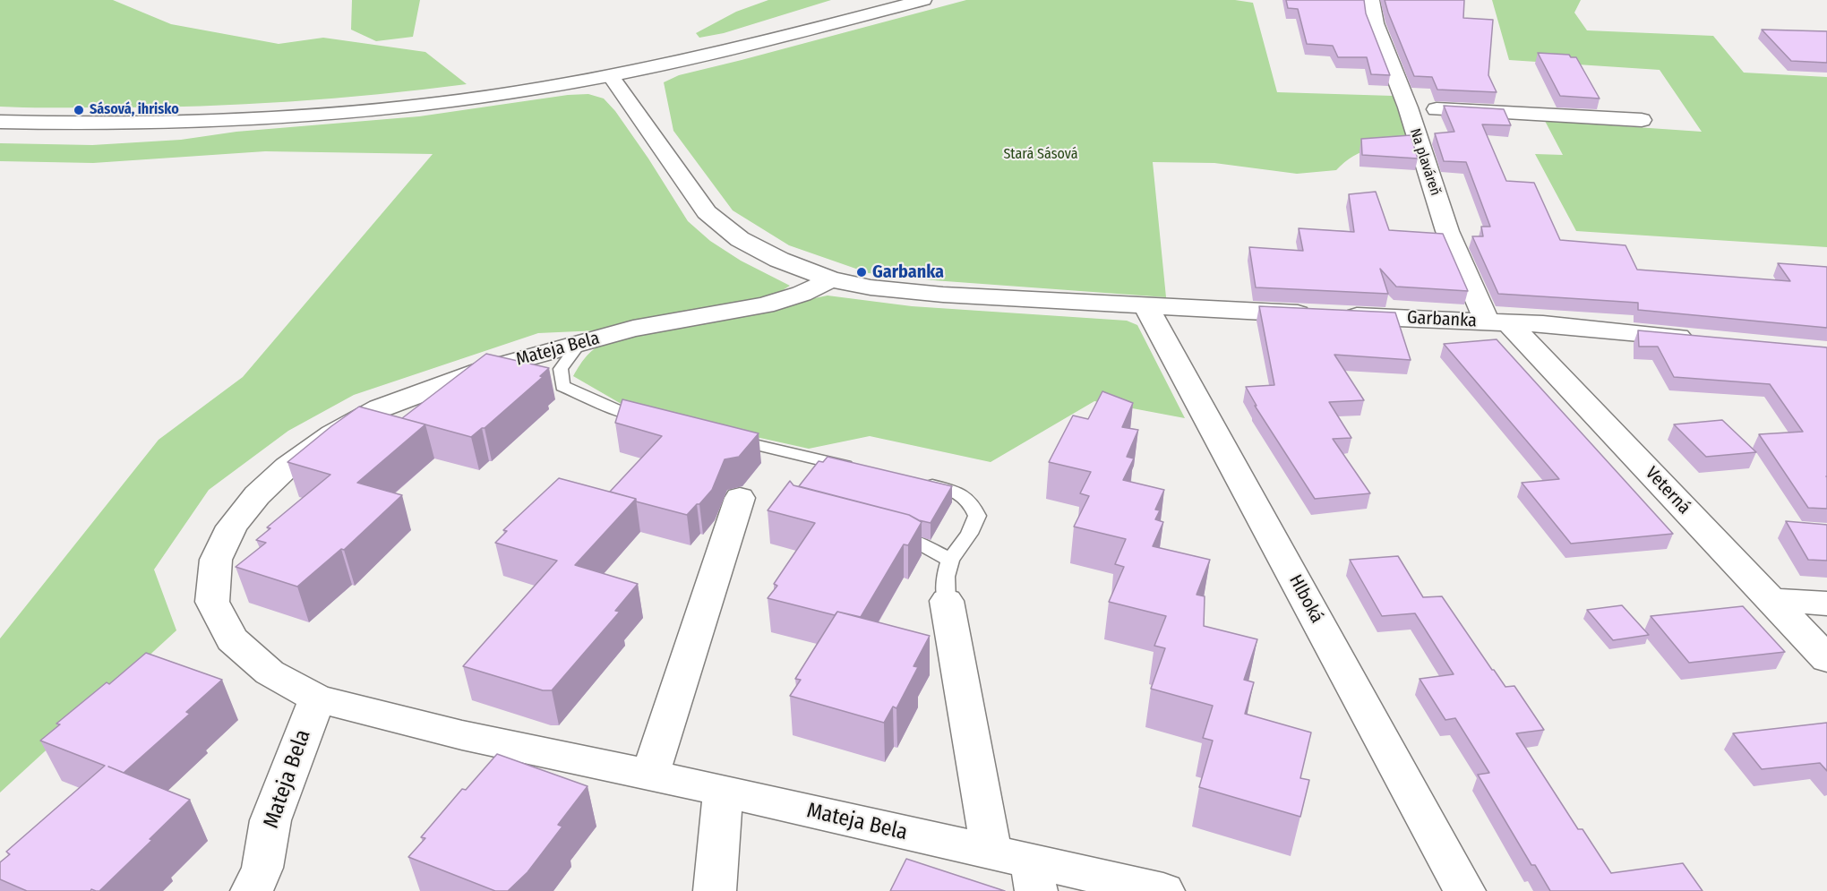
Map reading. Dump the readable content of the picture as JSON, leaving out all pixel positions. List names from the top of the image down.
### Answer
{
  "streets": {
    "street": [
      "Na plaváreň",
      "Garbanka",
      "Mateja Bela",
      "Veterná",
      "Hlboká"
    ]
  },
  "crossings": [
    ["Na plaváreň", "Garbanka"],
    ["Na plaváreň", "Veterná"],
    ["Garbanka", "Mateja Bela"],
    ["Garbanka", "Veterná"],
    ["Garbanka", "Hlboká"]
  ],
  "parks": ["Stará Sásová"],
  "places": ["Sásová, ihrisko", "Garbanka"]
}
